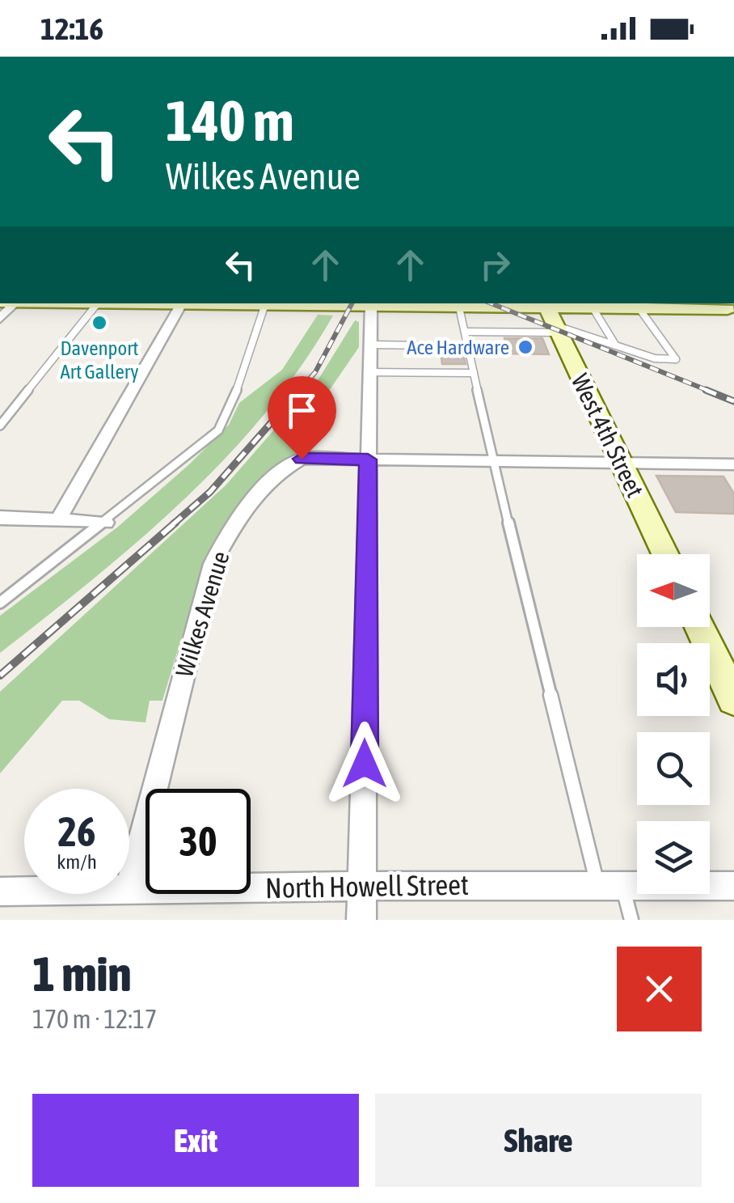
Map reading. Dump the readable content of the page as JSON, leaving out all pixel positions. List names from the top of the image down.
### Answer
{
  "streets": {
    "main road": ["West 4th Street"],
    "street": ["Wilkes Avenue", "North Howell Street"]
  },
  "crossings": [
    ["West 4th Street", "Wilkes Avenue"],
    ["Wilkes Avenue", "North Howell Street"]
  ],
  "places": ["Davenport Art Gallery", "Ace Hardware"],
  "north": "left",
  "page": {
    "status": "12:16",
    "turn": ["140 m", "Wilkes Avenue"],
    "speed": "26 km/h",
    "limit": "30",
    "heading": ["1 min", "170 m · 12:17"],
    "buttons": ["Exit", "Share"]
  }
}
